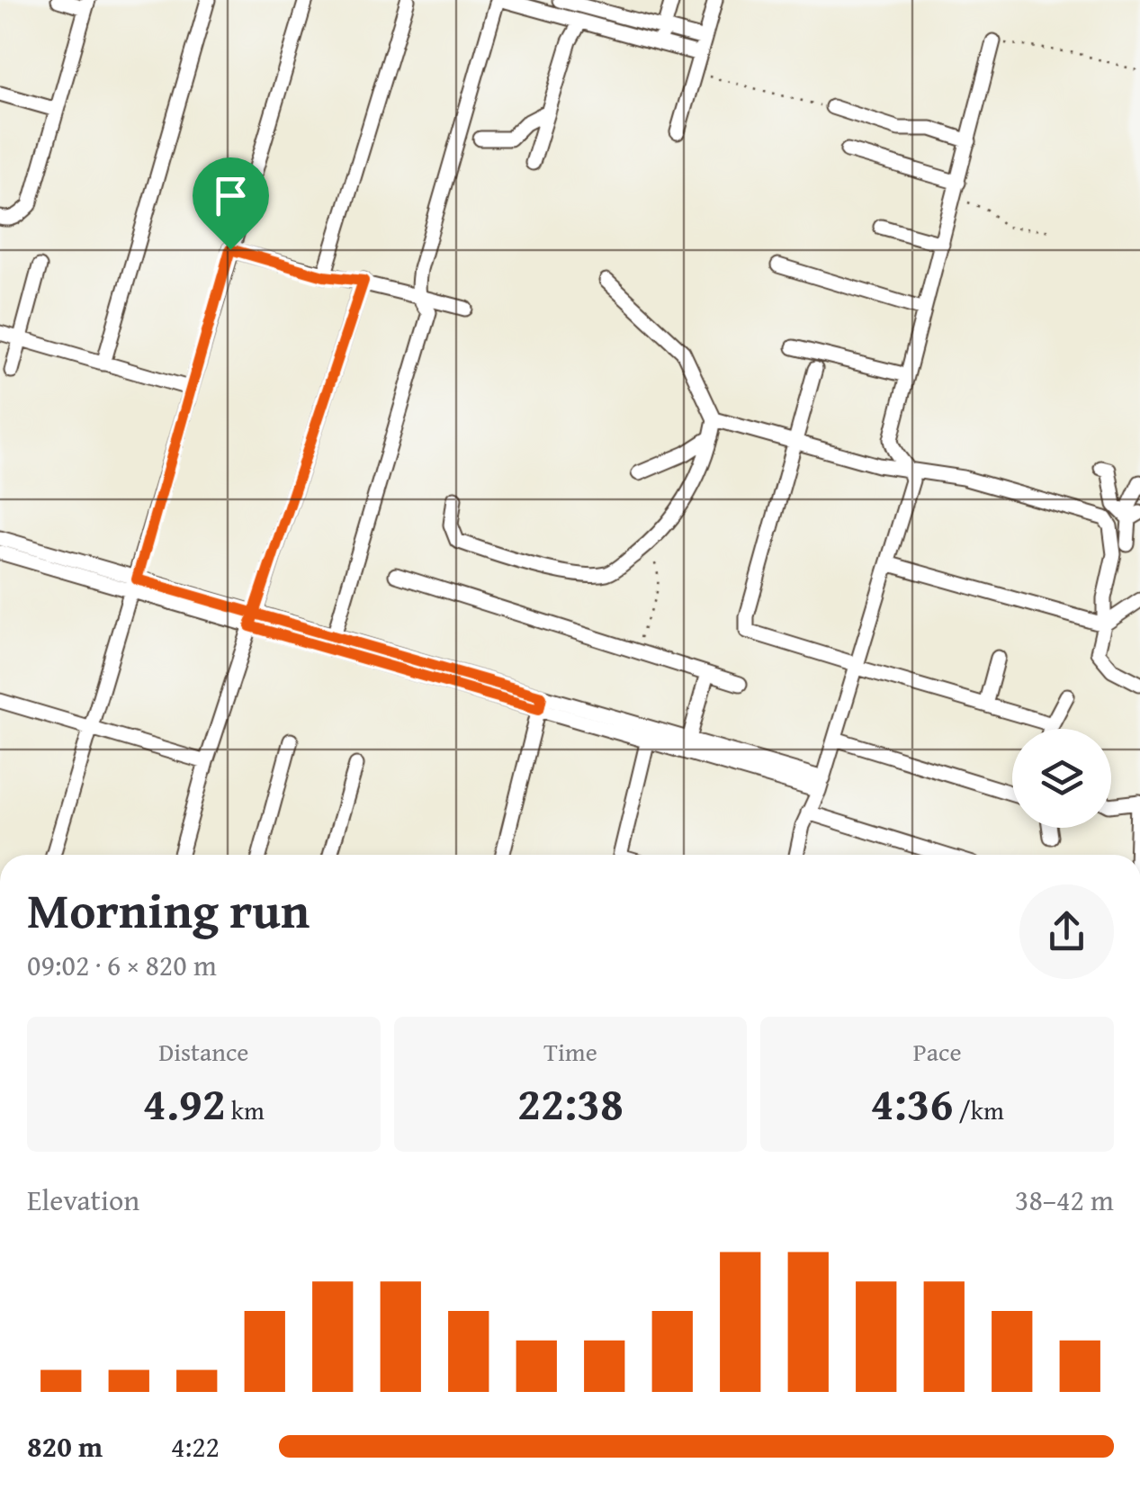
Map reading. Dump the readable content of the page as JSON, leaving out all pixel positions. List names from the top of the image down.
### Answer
{
  "page": {
    "heading": ["Morning run", "09:02 · 6 × 820 m"],
    "stats": [
      ["Distance", "4.92 km"],
      ["Time", "22:38"],
      ["Pace", "4:36 /km"]
    ],
    "chart": ["Elevation", "38–42 m"],
    "list": [
      {
        "name": "820 m",
        "note": "4:22"
      }
    ]
  }
}
